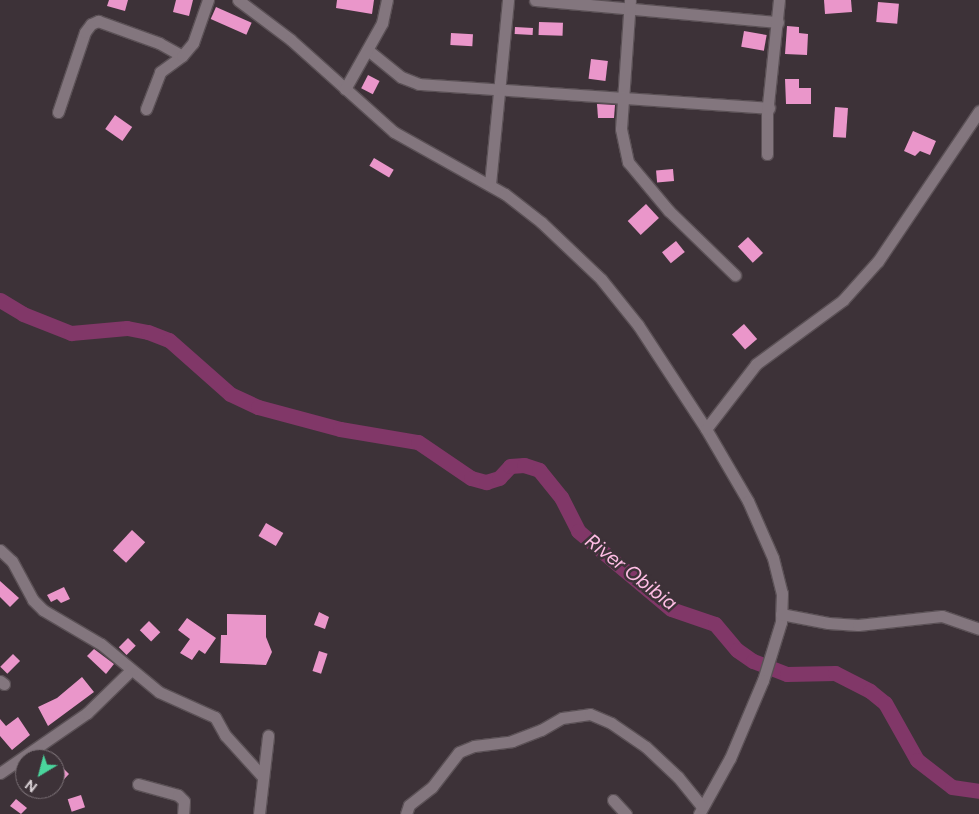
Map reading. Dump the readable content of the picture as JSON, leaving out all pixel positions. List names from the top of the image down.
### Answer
{
  "water": ["River Obibia"],
  "north": "bottom left"
}
